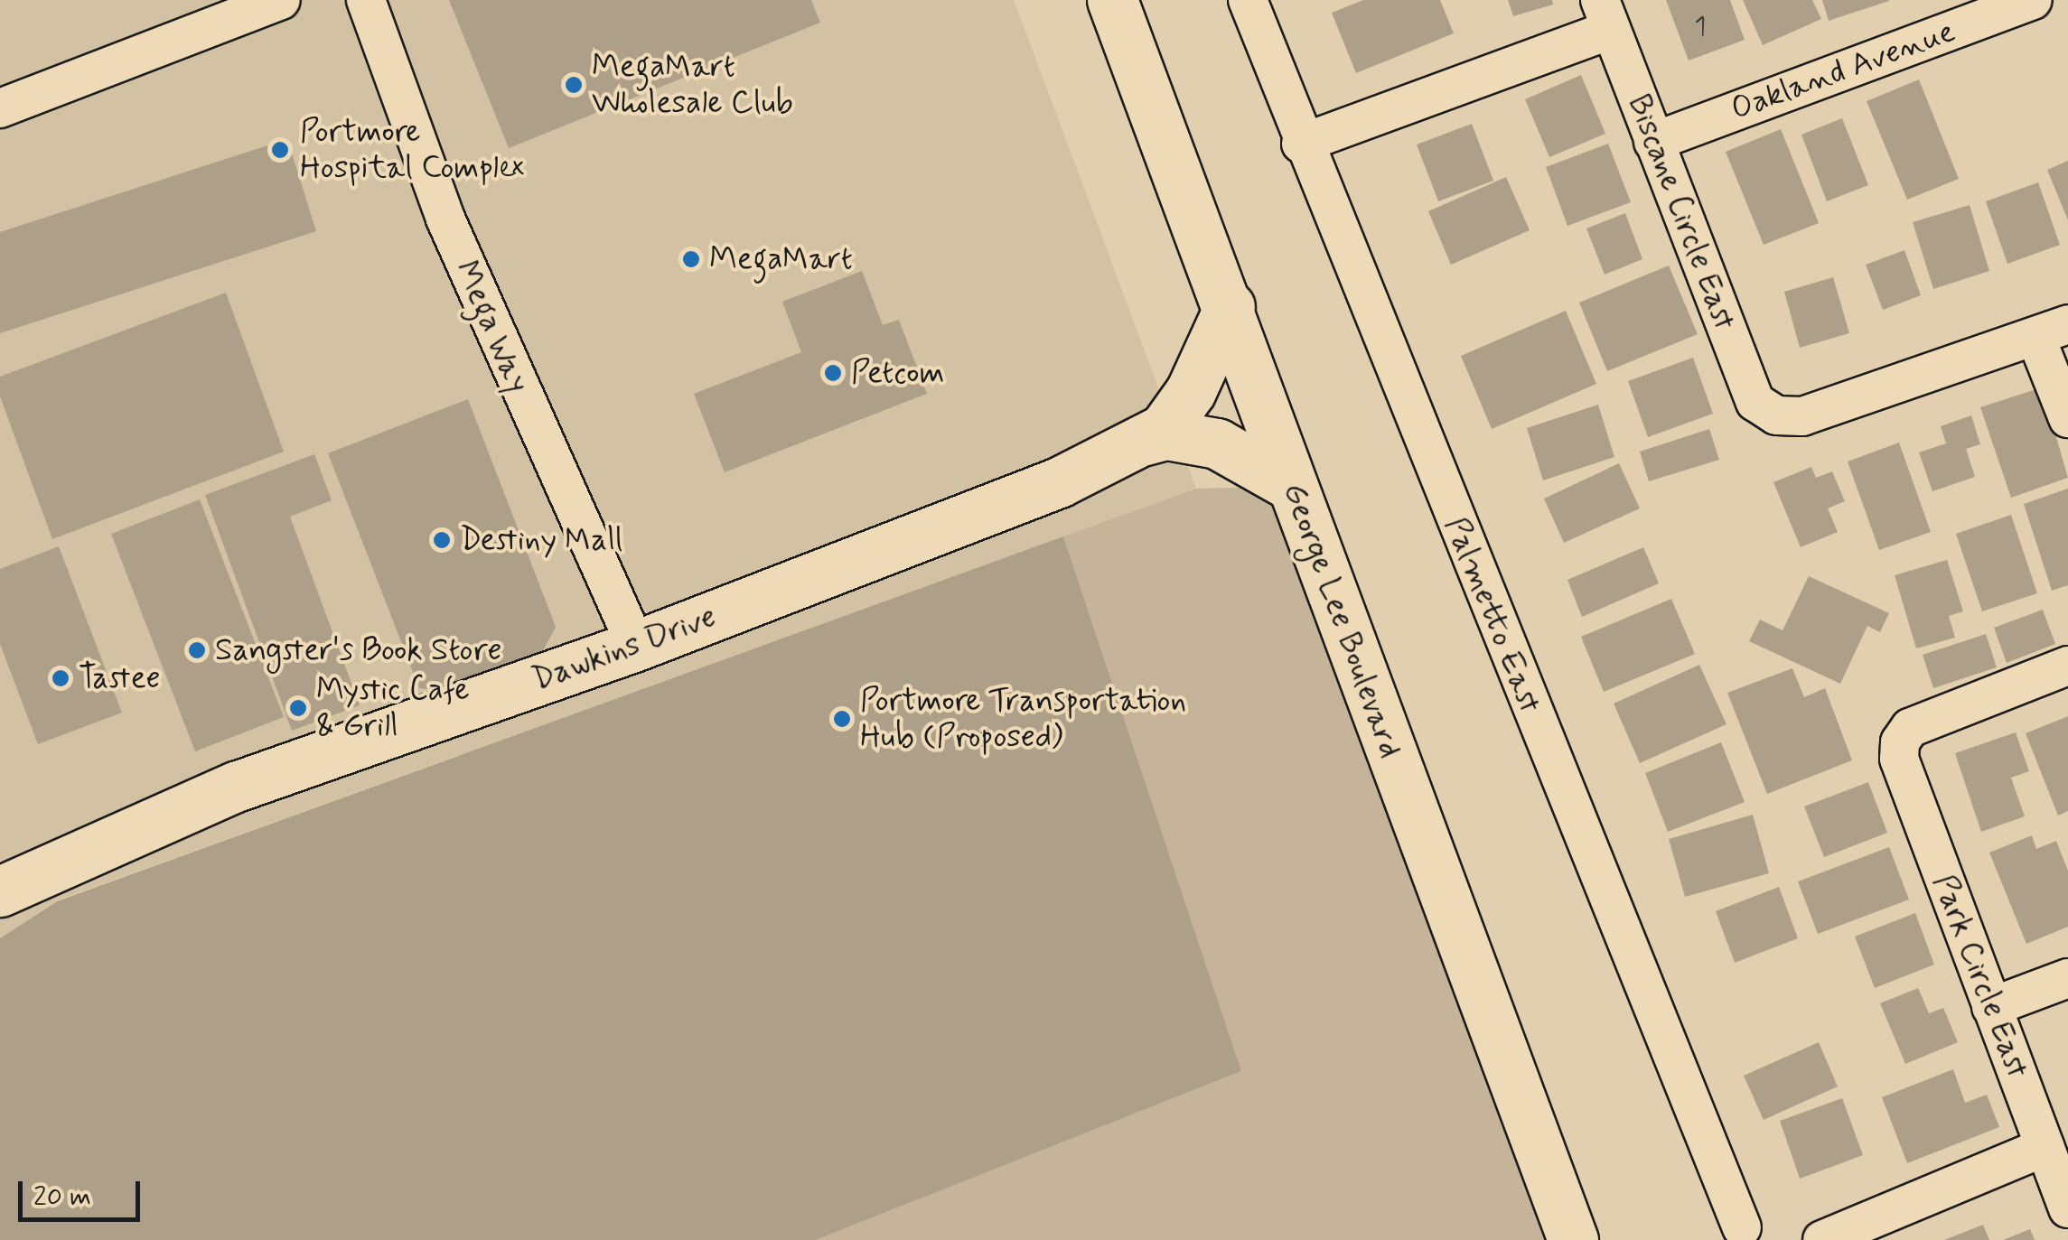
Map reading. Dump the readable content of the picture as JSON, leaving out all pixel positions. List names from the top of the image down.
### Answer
{
  "streets": {
    "main road": ["George Lee Boulevard", "Dawkins Drive"],
    "street": [
      "Oakland Avenue",
      "Biscane Circle East",
      "Mega Way",
      "Palmetto East",
      "Park Circle East"
    ]
  },
  "crossings": [
    ["Oakland Avenue", "Biscane Circle East"],
    ["Mega Way", "Dawkins Drive"],
    ["George Lee Boulevard", "Dawkins Drive"]
  ],
  "places": [
    "MegaMart Wholesale Club",
    "Portmore Hospital Complex",
    "MegaMart",
    "Petcom",
    "Destiny Mall",
    "Sangster's Book Store",
    "Tastee",
    "Mystic Cafe & Grill",
    "Portmore Transportation Hub (Proposed)"
  ],
  "house_numbers": ["1"],
  "scale_bar": "20 m"
}
